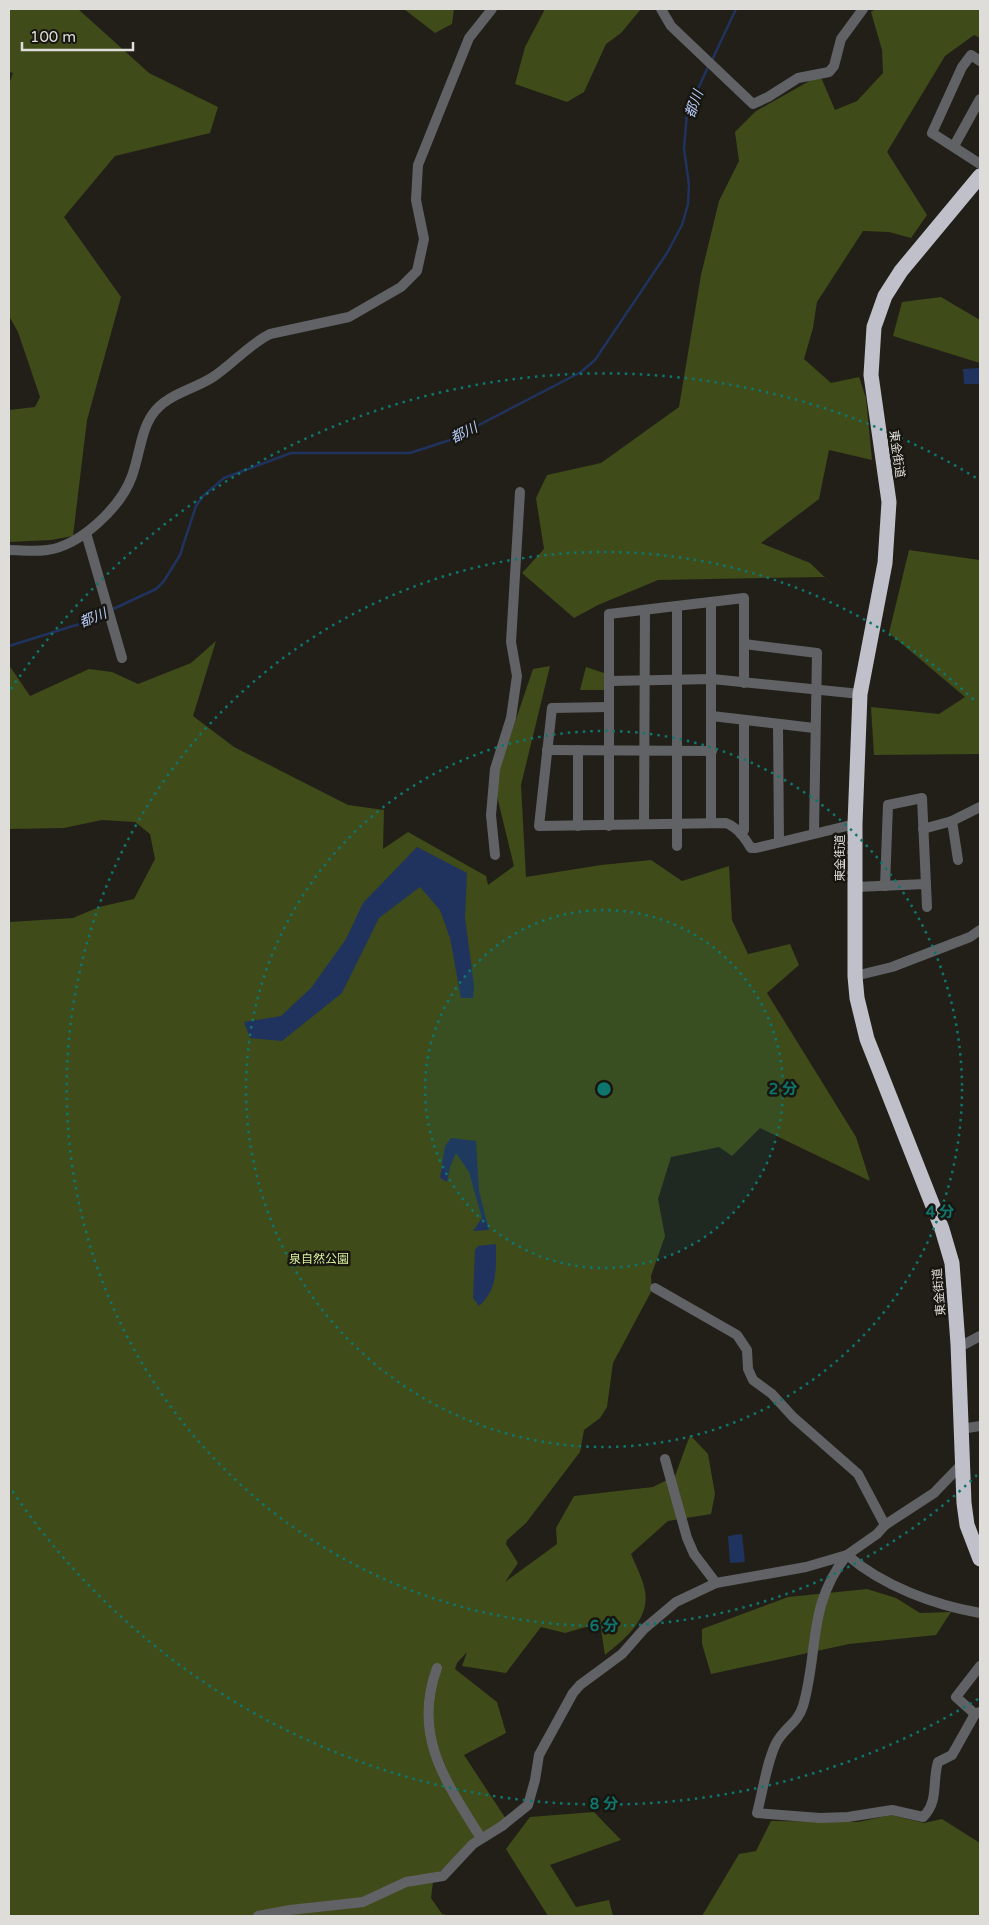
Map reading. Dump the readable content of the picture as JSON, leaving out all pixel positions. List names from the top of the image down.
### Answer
{
  "streets": {
    "highway": ["東金街道"]
  },
  "water": ["都川"],
  "parks": ["泉自然公園"],
  "scale_bar": "100 m",
  "rings": [
    "2 分",
    "4 分",
    "6 分",
    "8 分"
  ]
}
